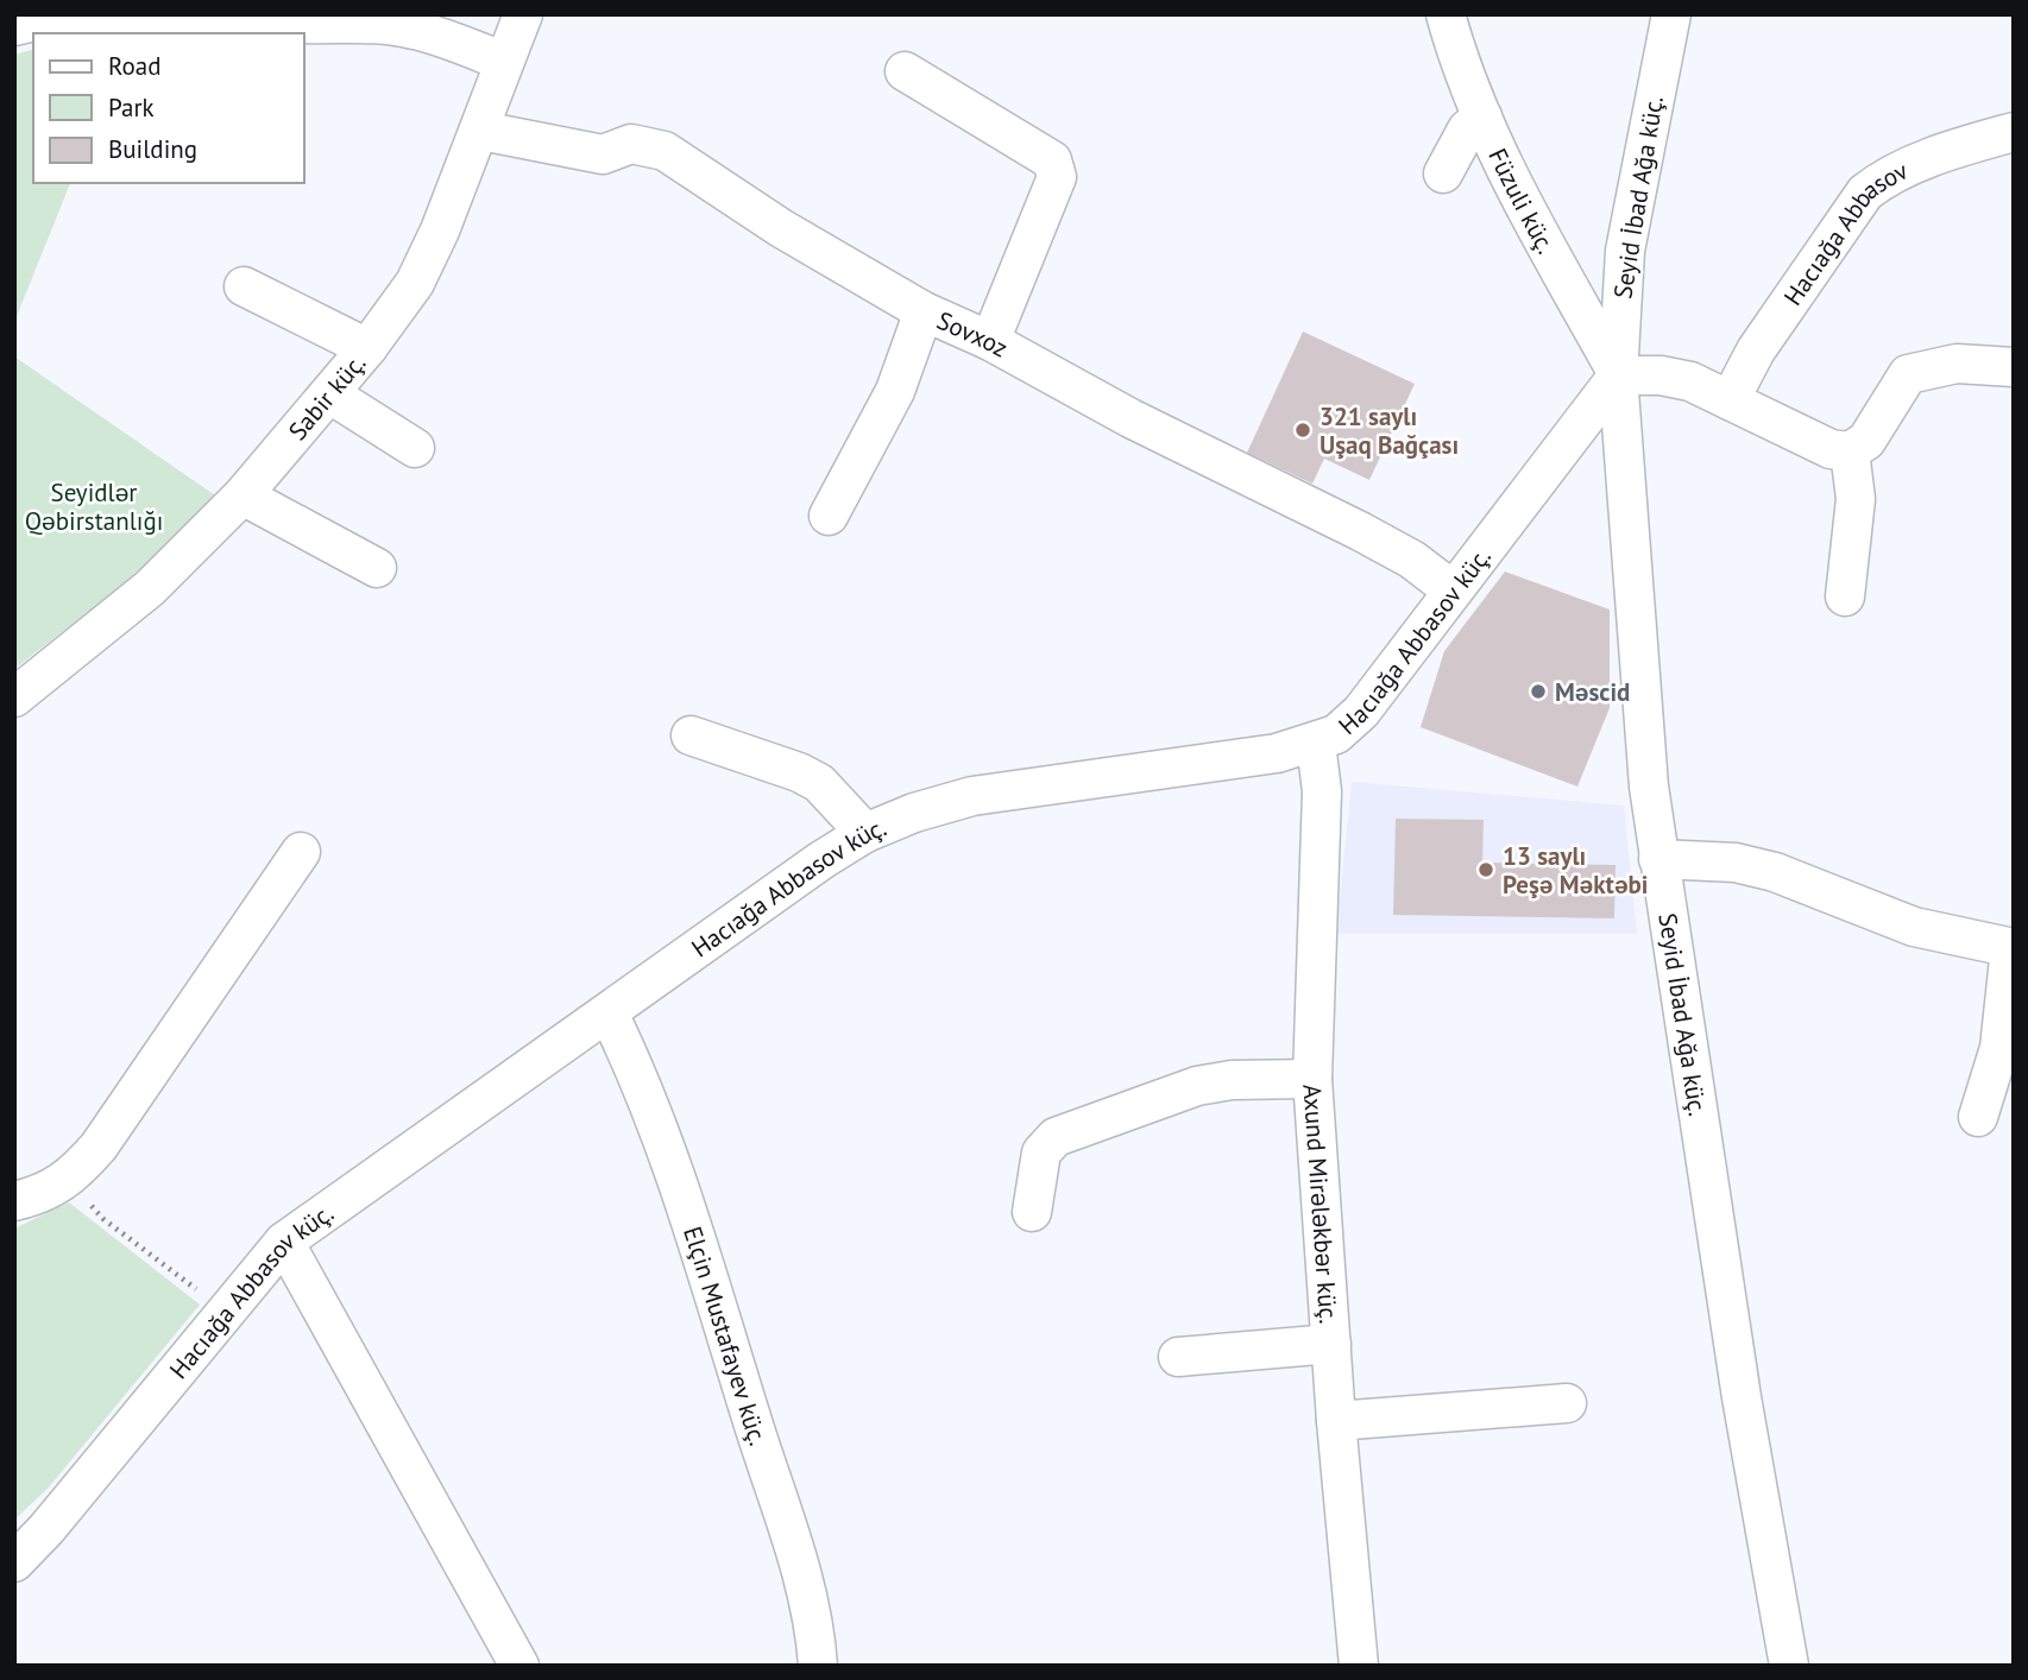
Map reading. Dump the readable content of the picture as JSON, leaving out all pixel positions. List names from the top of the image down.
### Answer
{
  "streets": {
    "street": [
      "Seyid İbad Ağa küç.",
      "Füzuli küç.",
      "Hacıağa Abbasov",
      "Sovxoz",
      "Sabir küç.",
      "Hacıağa Abbasov küç.",
      "Axund Mirələkbər küç.",
      "Elçin Mustafayev küç."
    ]
  },
  "crossings": [
    ["Seyid İbad Ağa küç.", "Füzuli küç."],
    ["Seyid İbad Ağa küç.", "Hacıağa Abbasov küç."],
    ["Füzuli küç.", "Hacıağa Abbasov küç."],
    ["Sovxoz", "Sabir küç."],
    ["Sovxoz", "Hacıağa Abbasov küç."],
    ["Hacıağa Abbasov küç.", "Axund Mirələkbər küç."],
    ["Hacıağa Abbasov küç.", "Elçin Mustafayev küç."]
  ],
  "parks": ["Seyidlər Qəbirstanlığı"],
  "places": ["321 saylı Uşaq Bağçası", "Məscid", "13 saylı Peşə Məktəbi"],
  "legend": ["Road", "Park", "Building"]
}
